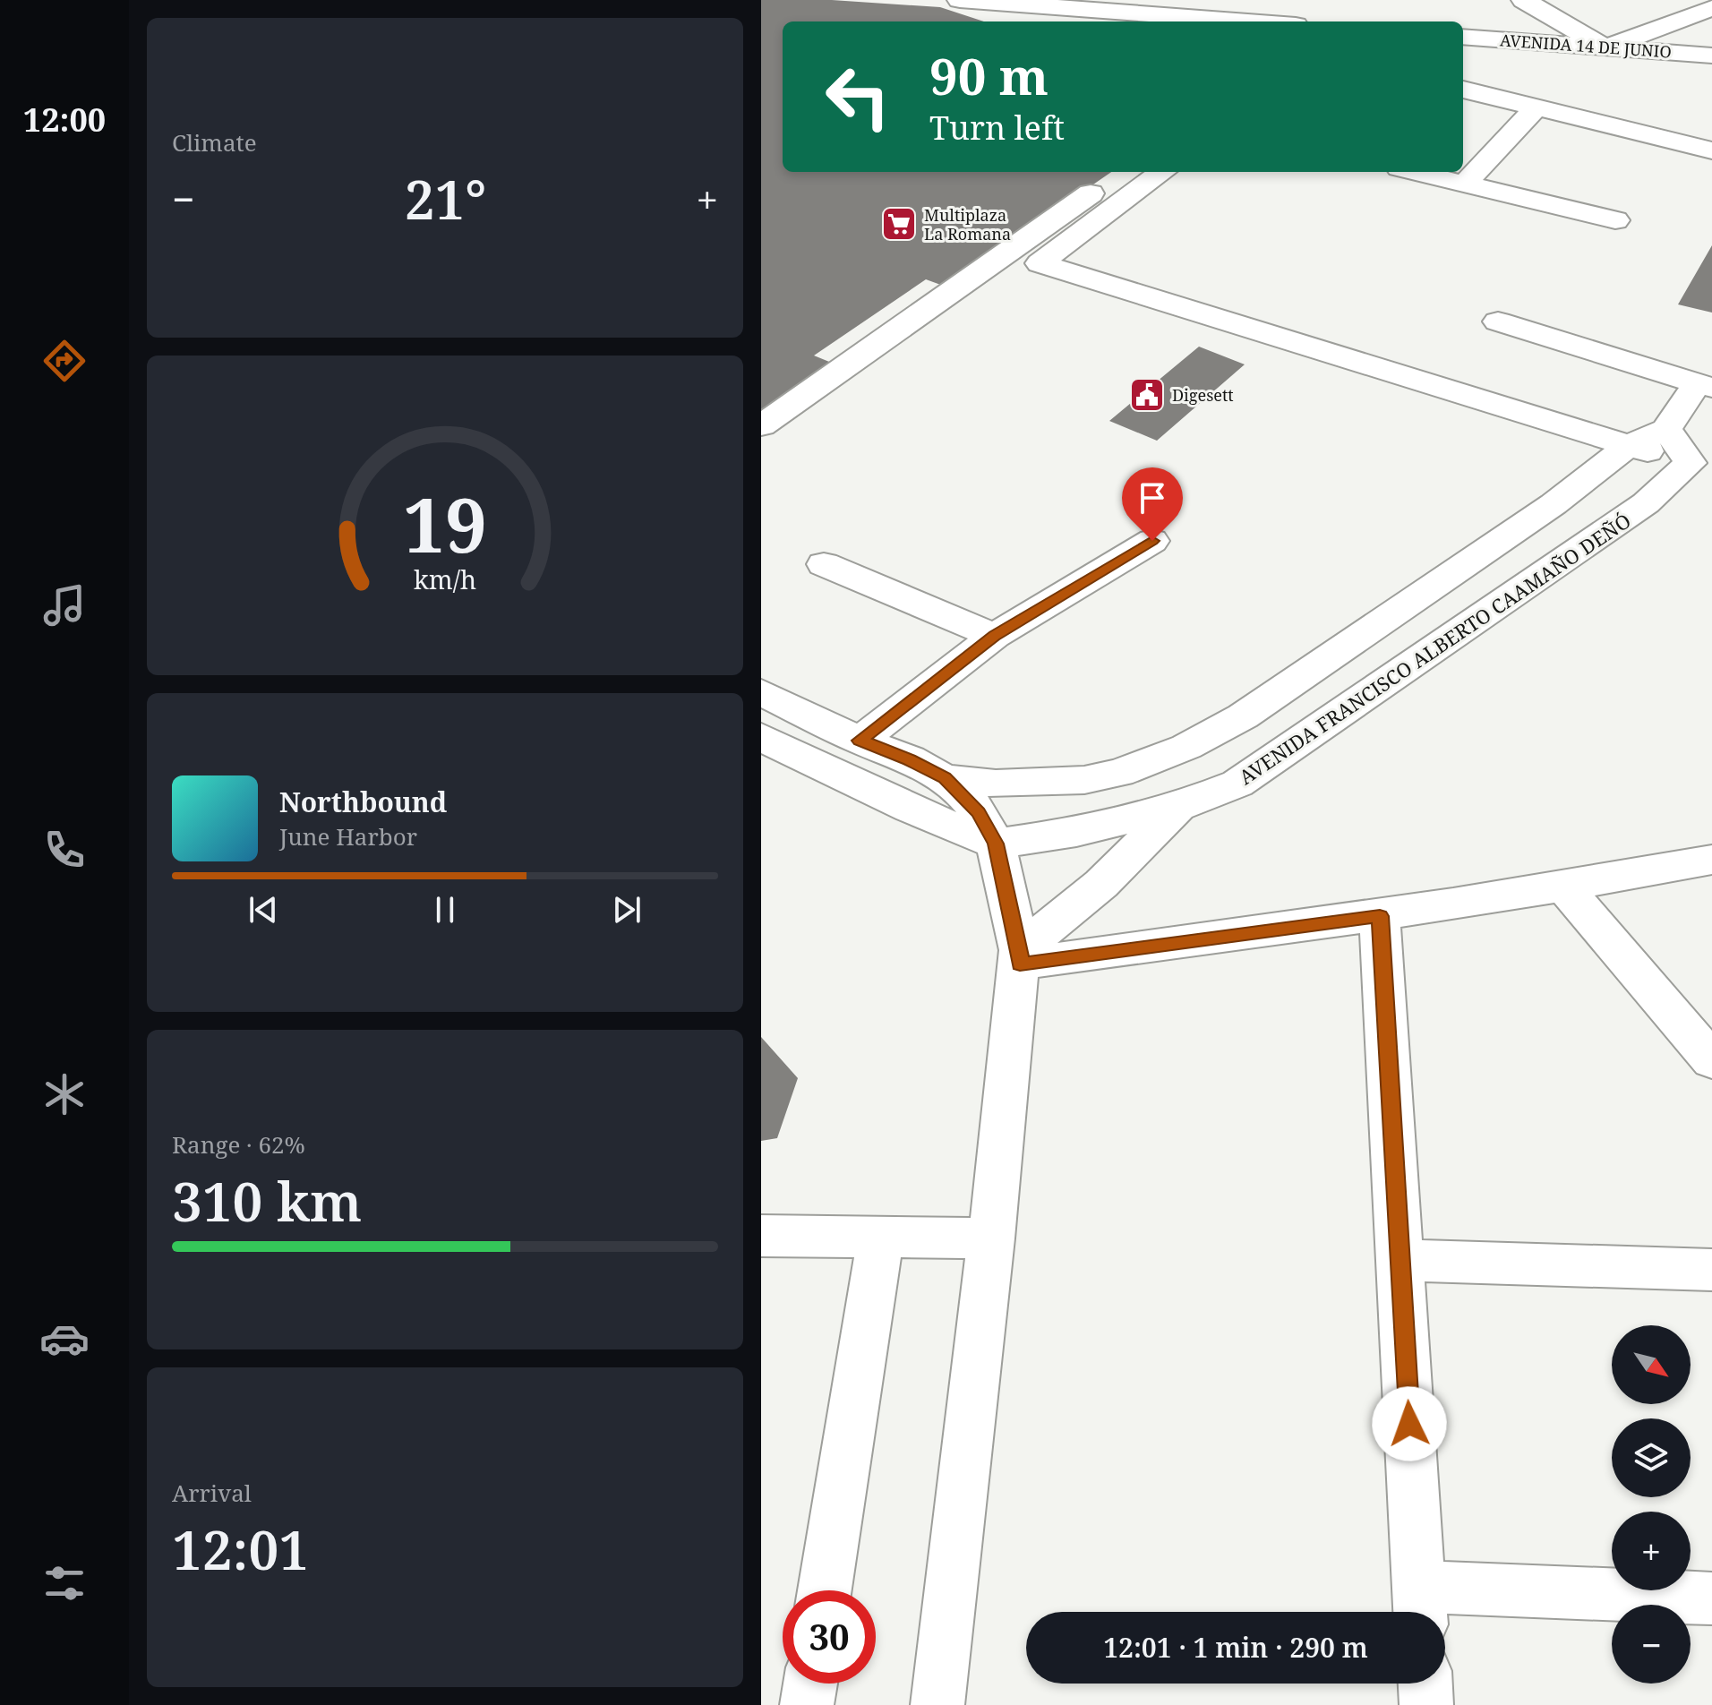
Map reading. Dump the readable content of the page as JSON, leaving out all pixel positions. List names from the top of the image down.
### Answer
{
  "streets": {
    "street": ["AVENIDA 14 DE JUNIO", "AVENIDA FRANCISCO ALBERTO CAAMAÑO DEÑÓ"]
  },
  "places": {
    "supermarket": ["Multiplaza La Romana"],
    "public building": ["Digesett"]
  },
  "north": "bottom right",
  "page": {
    "tabs": "12:00",
    "tile": [
      "Climate",
      ["Range · 62%", "310 km"],
      ["Arrival", "12:01"]
    ],
    "turn": ["90 m", "Turn left"],
    "heat": ["−", "21°", "+"],
    "song": ["Northbound", "June Harbor"],
    "map_buttons": ["+", "−"],
    "limit": "30",
    "trip": "12:01 · 1 min · 290 m",
    "gauge": ["19", "km/h"]
  }
}
